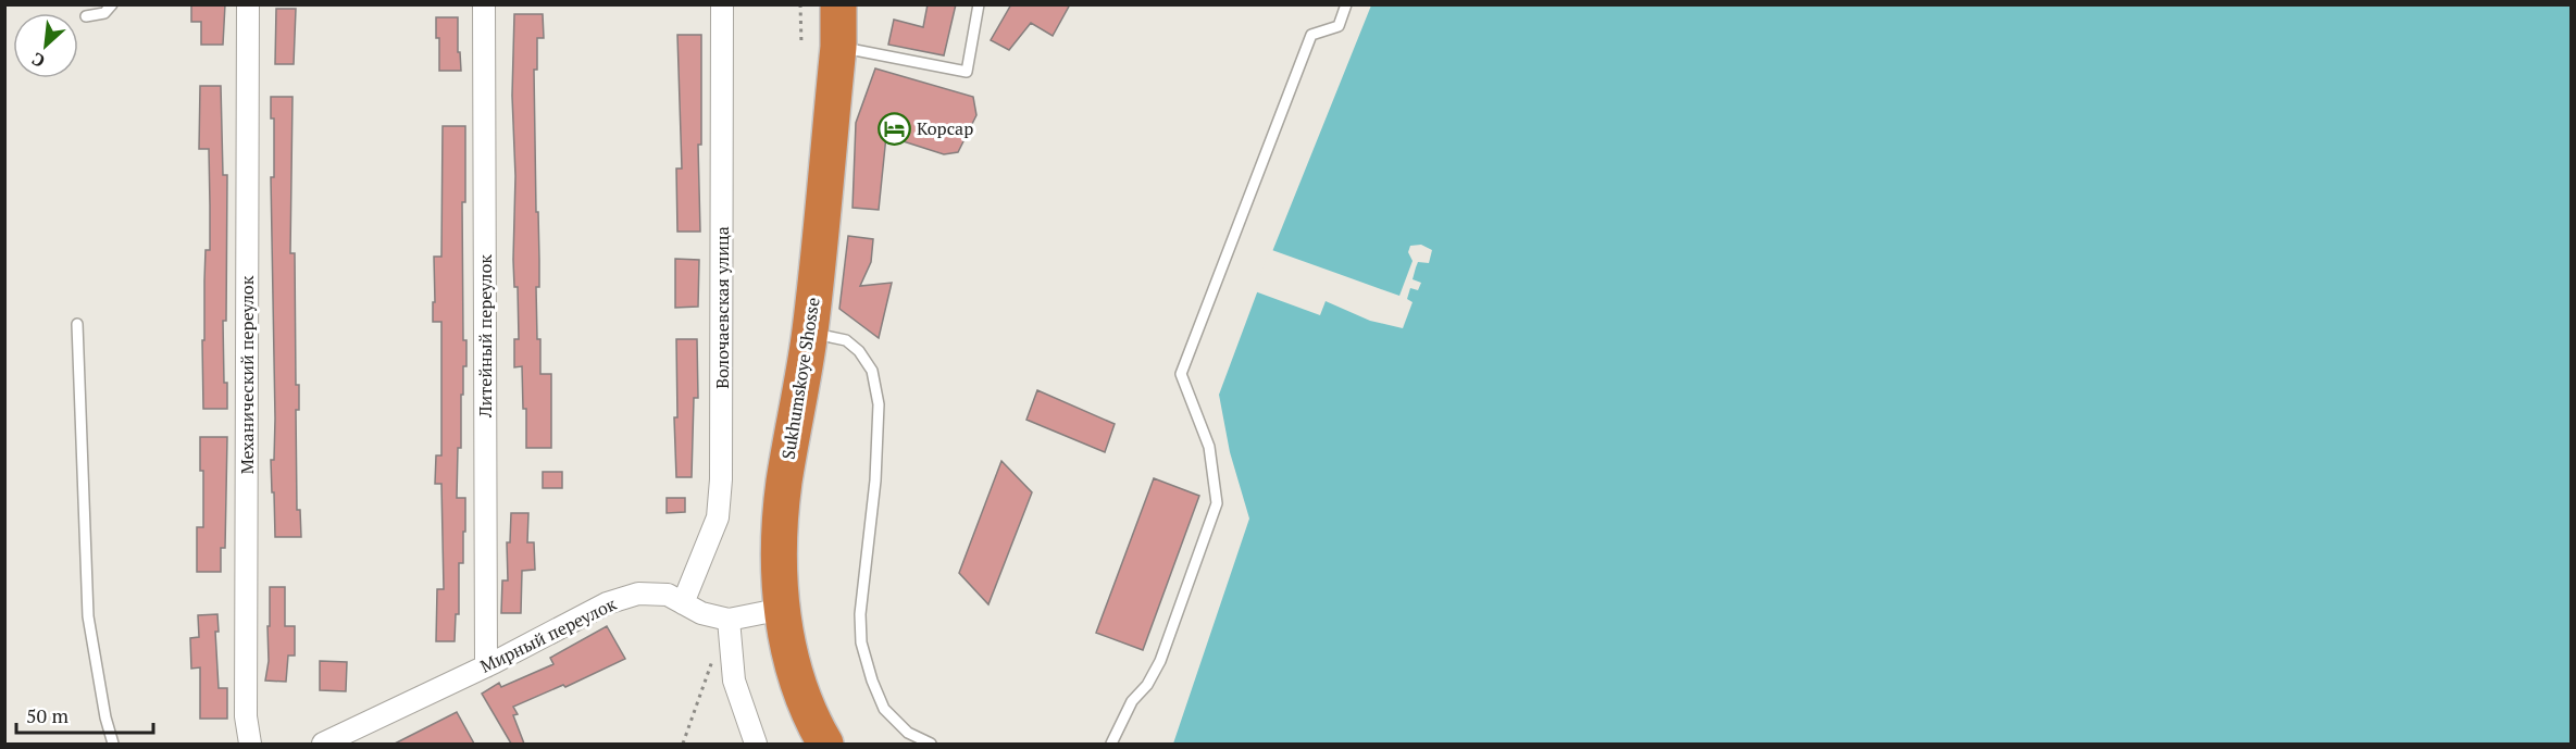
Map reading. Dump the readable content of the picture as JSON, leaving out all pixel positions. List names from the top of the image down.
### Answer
{
  "streets": {
    "highway": ["Sukhumskoye Shosse"],
    "street": [
      "Волочаевская улица",
      "Литейный переулок",
      "Механический переулок",
      "Мирный переулок"
    ]
  },
  "crossings": [
    ["Волочаевская улица", "Мирный переулок"],
    ["Литейный переулок", "Мирный переулок"],
    ["Sukhumskoye Shosse", "Мирный переулок"]
  ],
  "places": {
    "hotel": ["Корсар"]
  },
  "scale_bar": "50 m",
  "north": "bottom left"
}
